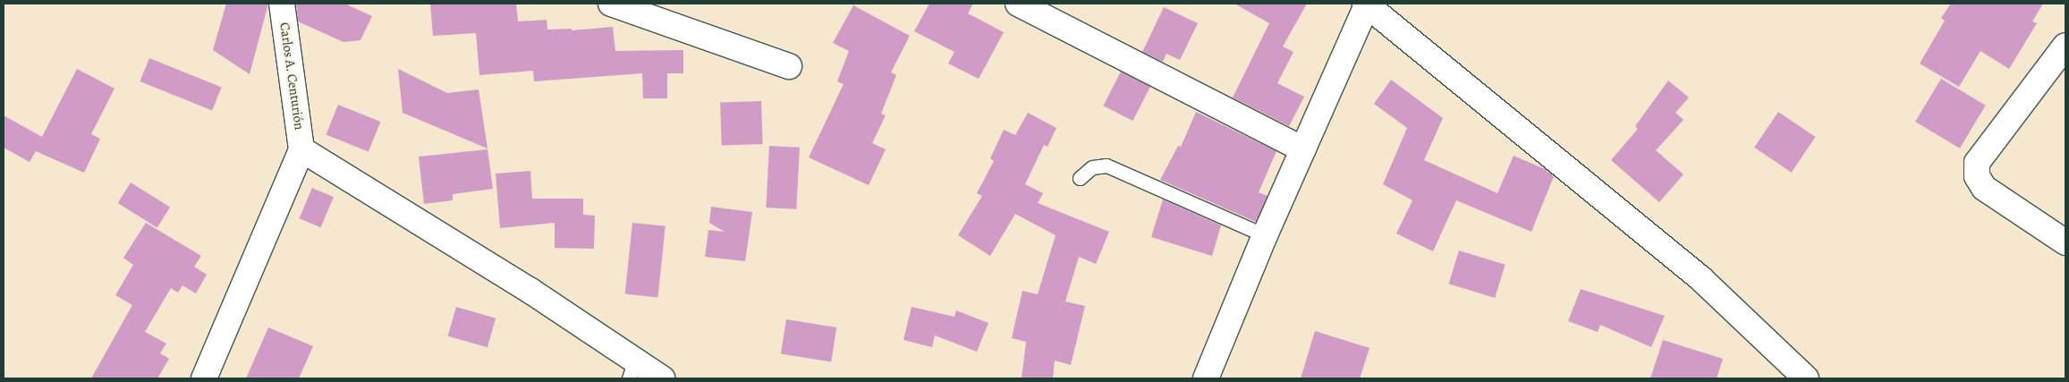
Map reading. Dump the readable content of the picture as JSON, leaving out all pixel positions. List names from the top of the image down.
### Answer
{
  "streets": {
    "street": ["Carlos A. Centurión"]
  }
}
